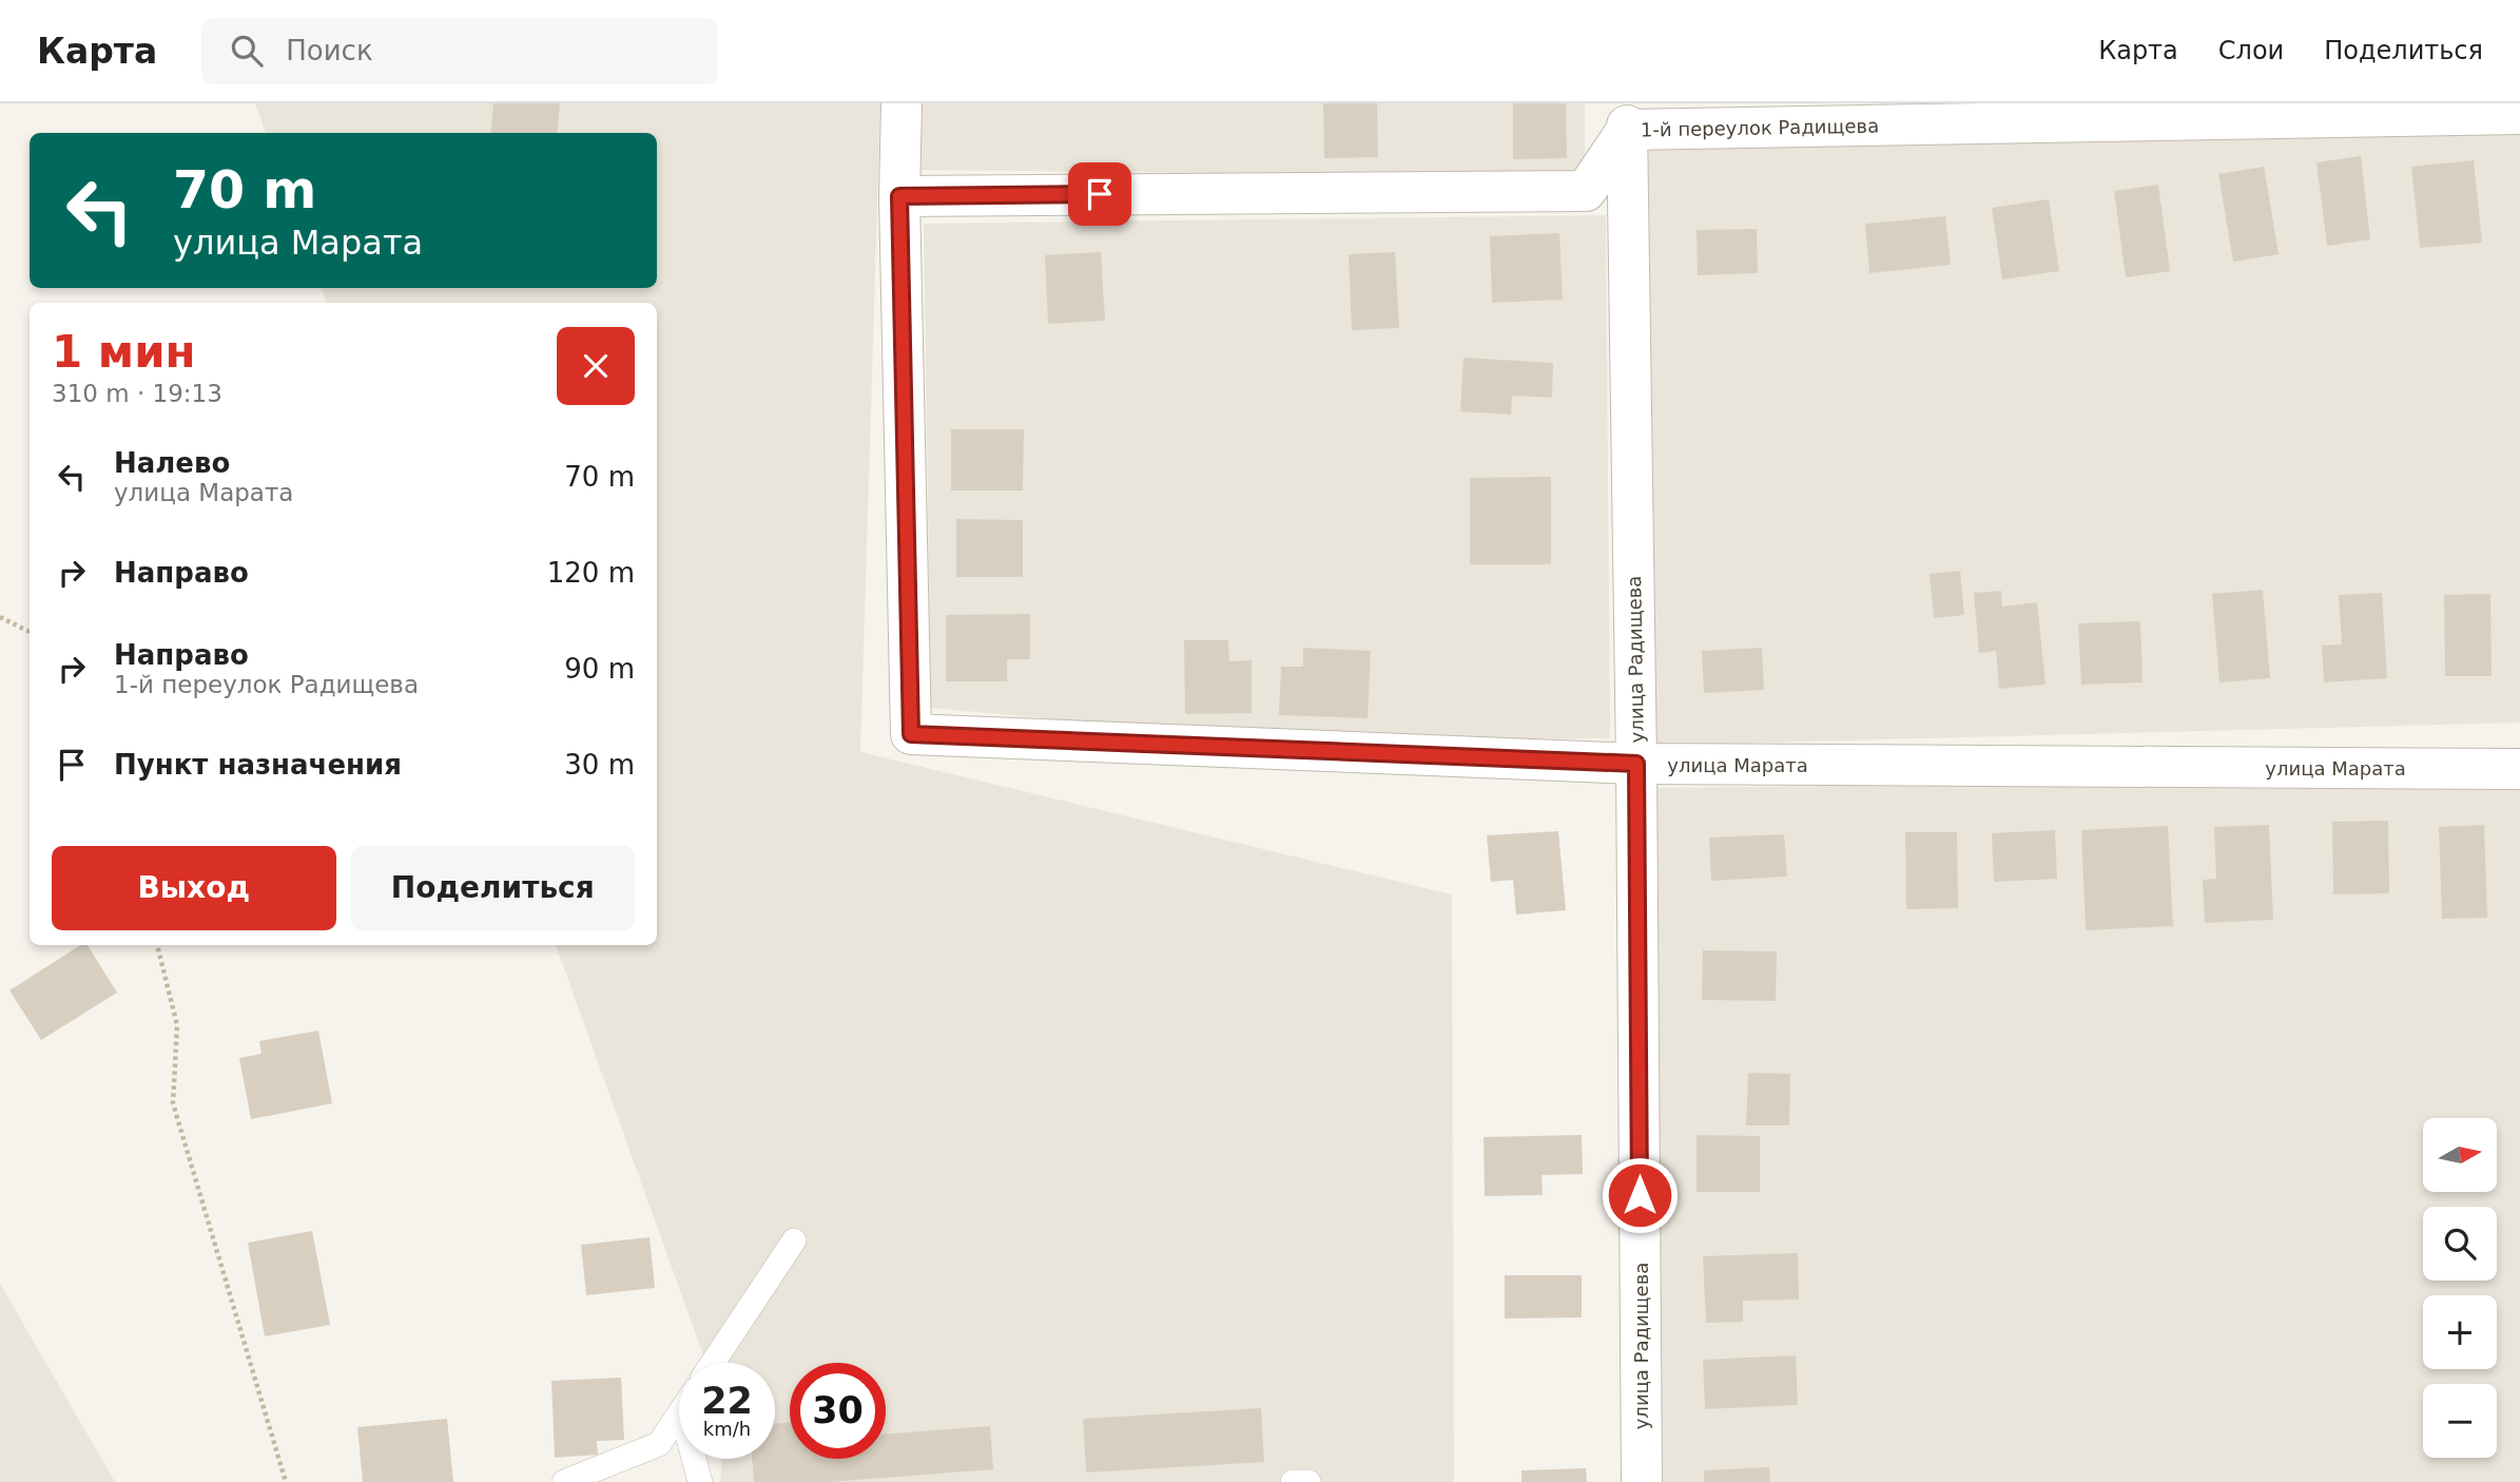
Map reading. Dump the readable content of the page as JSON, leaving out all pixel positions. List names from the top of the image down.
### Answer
{
  "streets": {
    "street": ["1-й переулок Радищева", "улица Радищева", "улица Марата"]
  },
  "crossings": [
    ["1-й переулок Радищева", "улица Радищева"],
    ["1-й переулок Радищева", "улица Марата"],
    ["улица Радищева", "улица Марата"]
  ],
  "north": "right",
  "page": {
    "header": "Карта",
    "search": "Поиск",
    "nav": ["Карта", "Слои", "Поделиться"],
    "turn": ["70 m", "улица Марата"],
    "heading": ["1 мин", "310 m · 19:13"],
    "list": [
      {
        "name": "Налево",
        "note": "улица Марата",
        "value": "70 m"
      },
      {
        "name": "Направо",
        "value": "120 m"
      },
      {
        "name": "Направо",
        "note": "1-й переулок Радищева",
        "value": "90 m"
      },
      {
        "name": "Пункт назначения",
        "value": "30 m"
      }
    ],
    "buttons": ["Выход", "Поделиться"],
    "map_buttons": ["+", "−"],
    "speed": "22 km/h",
    "limit": "30"
  }
}
